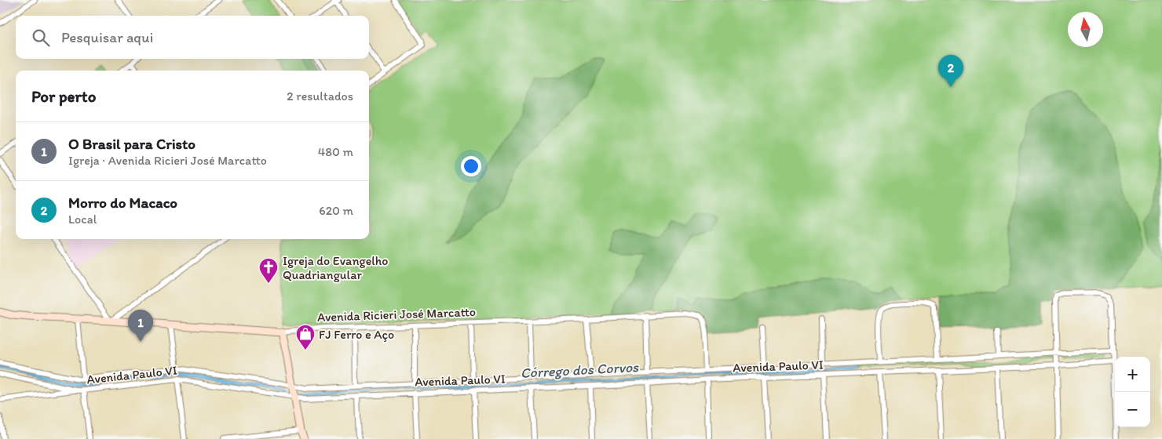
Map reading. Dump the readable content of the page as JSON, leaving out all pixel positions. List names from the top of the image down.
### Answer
{
  "streets": {
    "main road": ["Avenida Ricieri José Marcatto"],
    "street": ["Avenida Paulo VI"]
  },
  "crossings": [
    ["Avenida Ricieri José Marcatto", "Avenida Paulo VI"]
  ],
  "water": ["Córrego dos Corvos"],
  "places": {
    "church": ["Igreja do Evangelho Quadriangular"],
    "shop": ["FJ Ferro e Aço"]
  },
  "north": "top",
  "page": {
    "search": "Pesquisar aqui",
    "pins": ["2", "1"],
    "heading": ["Por perto", "2 resultados"],
    "list": [
      {
        "mark": "1",
        "name": "O Brasil para Cristo",
        "note": "Igreja · Avenida Ricieri José Marcatto",
        "value": "480 m"
      },
      {
        "mark": "2",
        "name": "Morro do Macaco",
        "note": "Local",
        "value": "620 m"
      }
    ],
    "map_buttons": ["+", "−"]
  }
}
